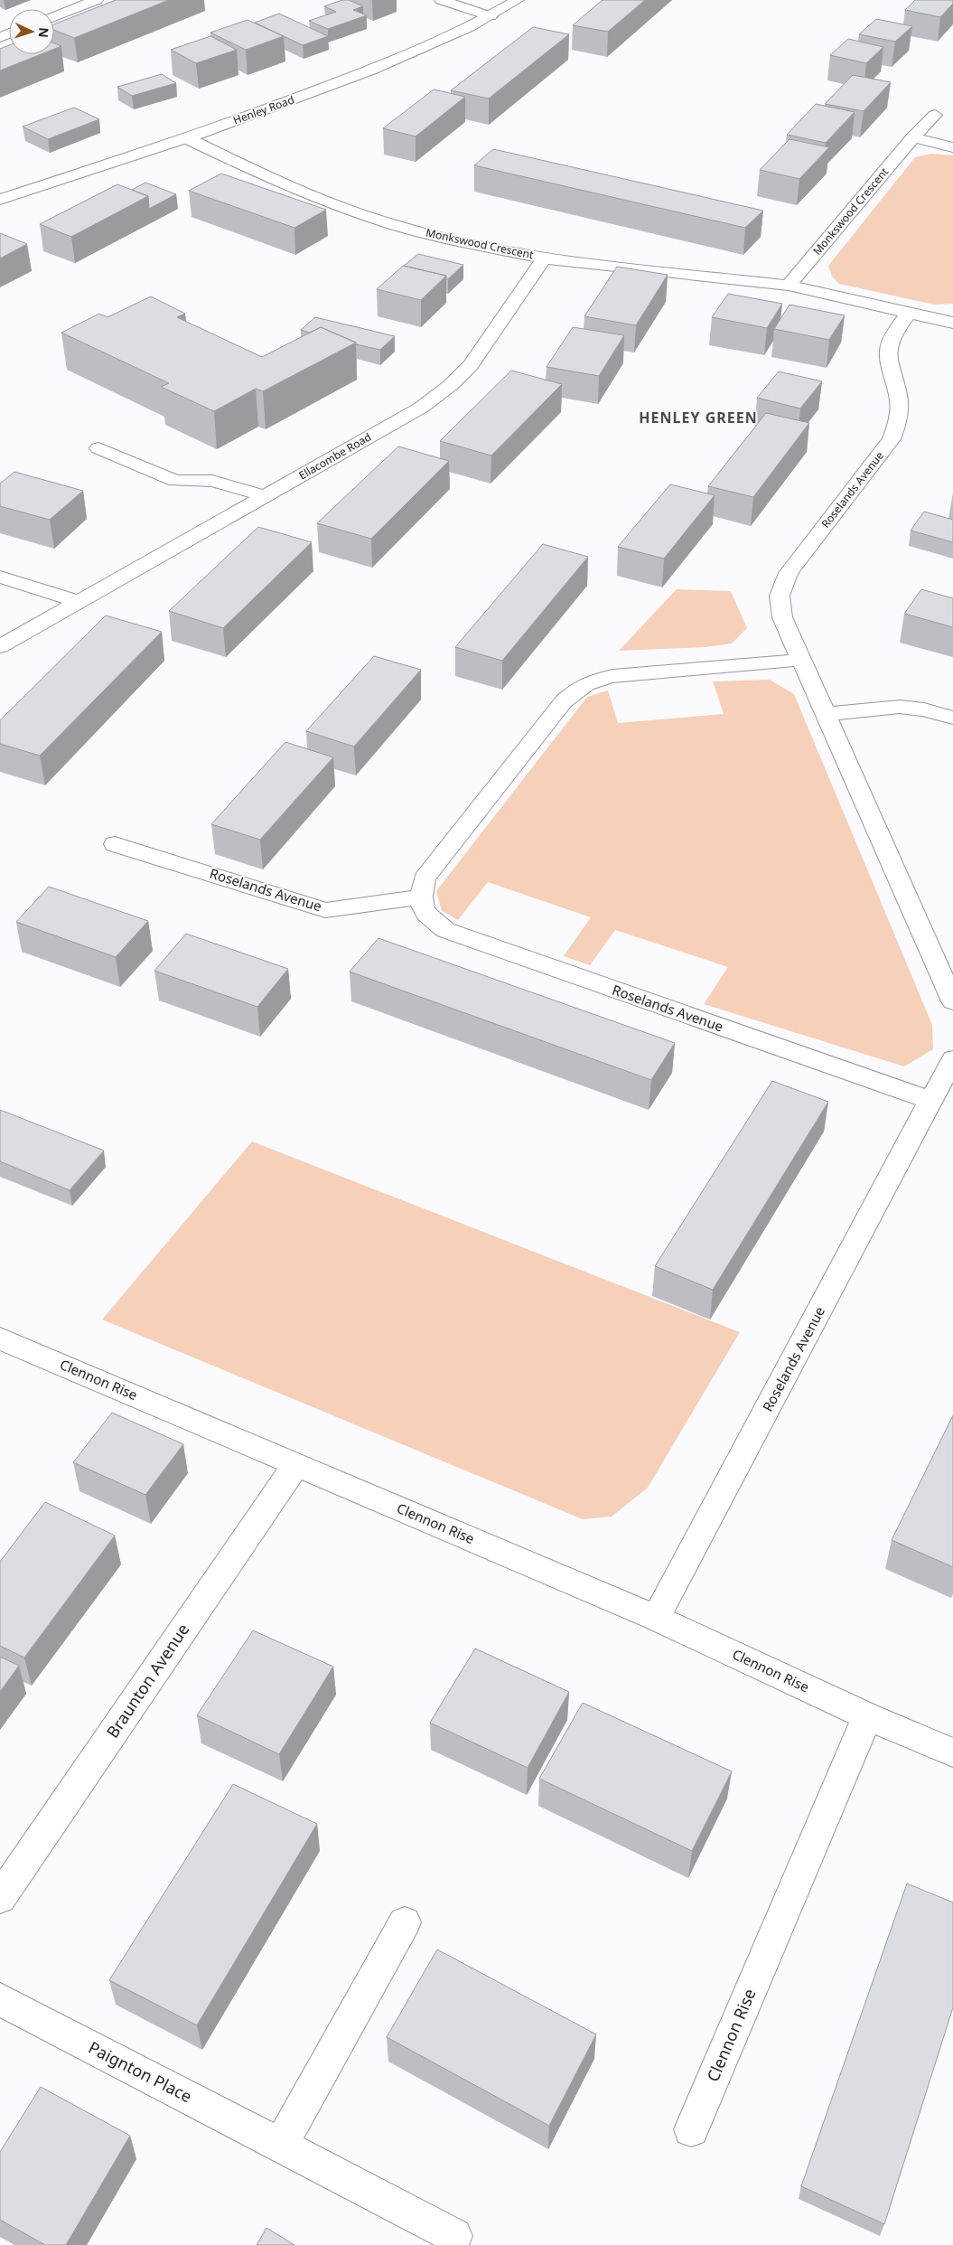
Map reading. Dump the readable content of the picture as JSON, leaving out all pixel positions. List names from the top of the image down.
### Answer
{
  "streets": {
    "street": [
      "Henley Road",
      "Monkswood Crescent",
      "Ellacombe Road",
      "Roselands Avenue",
      "Clennon Rise",
      "Braunton Avenue",
      "Paignton Place"
    ]
  },
  "crossings": [
    ["Henley Road", "Monkswood Crescent"],
    ["Monkswood Crescent", "Ellacombe Road"],
    ["Monkswood Crescent", "Roselands Avenue"],
    ["Roselands Avenue", "Clennon Rise"],
    ["Clennon Rise", "Braunton Avenue"]
  ],
  "districts": ["HENLEY GREEN"],
  "north": "right"
}
